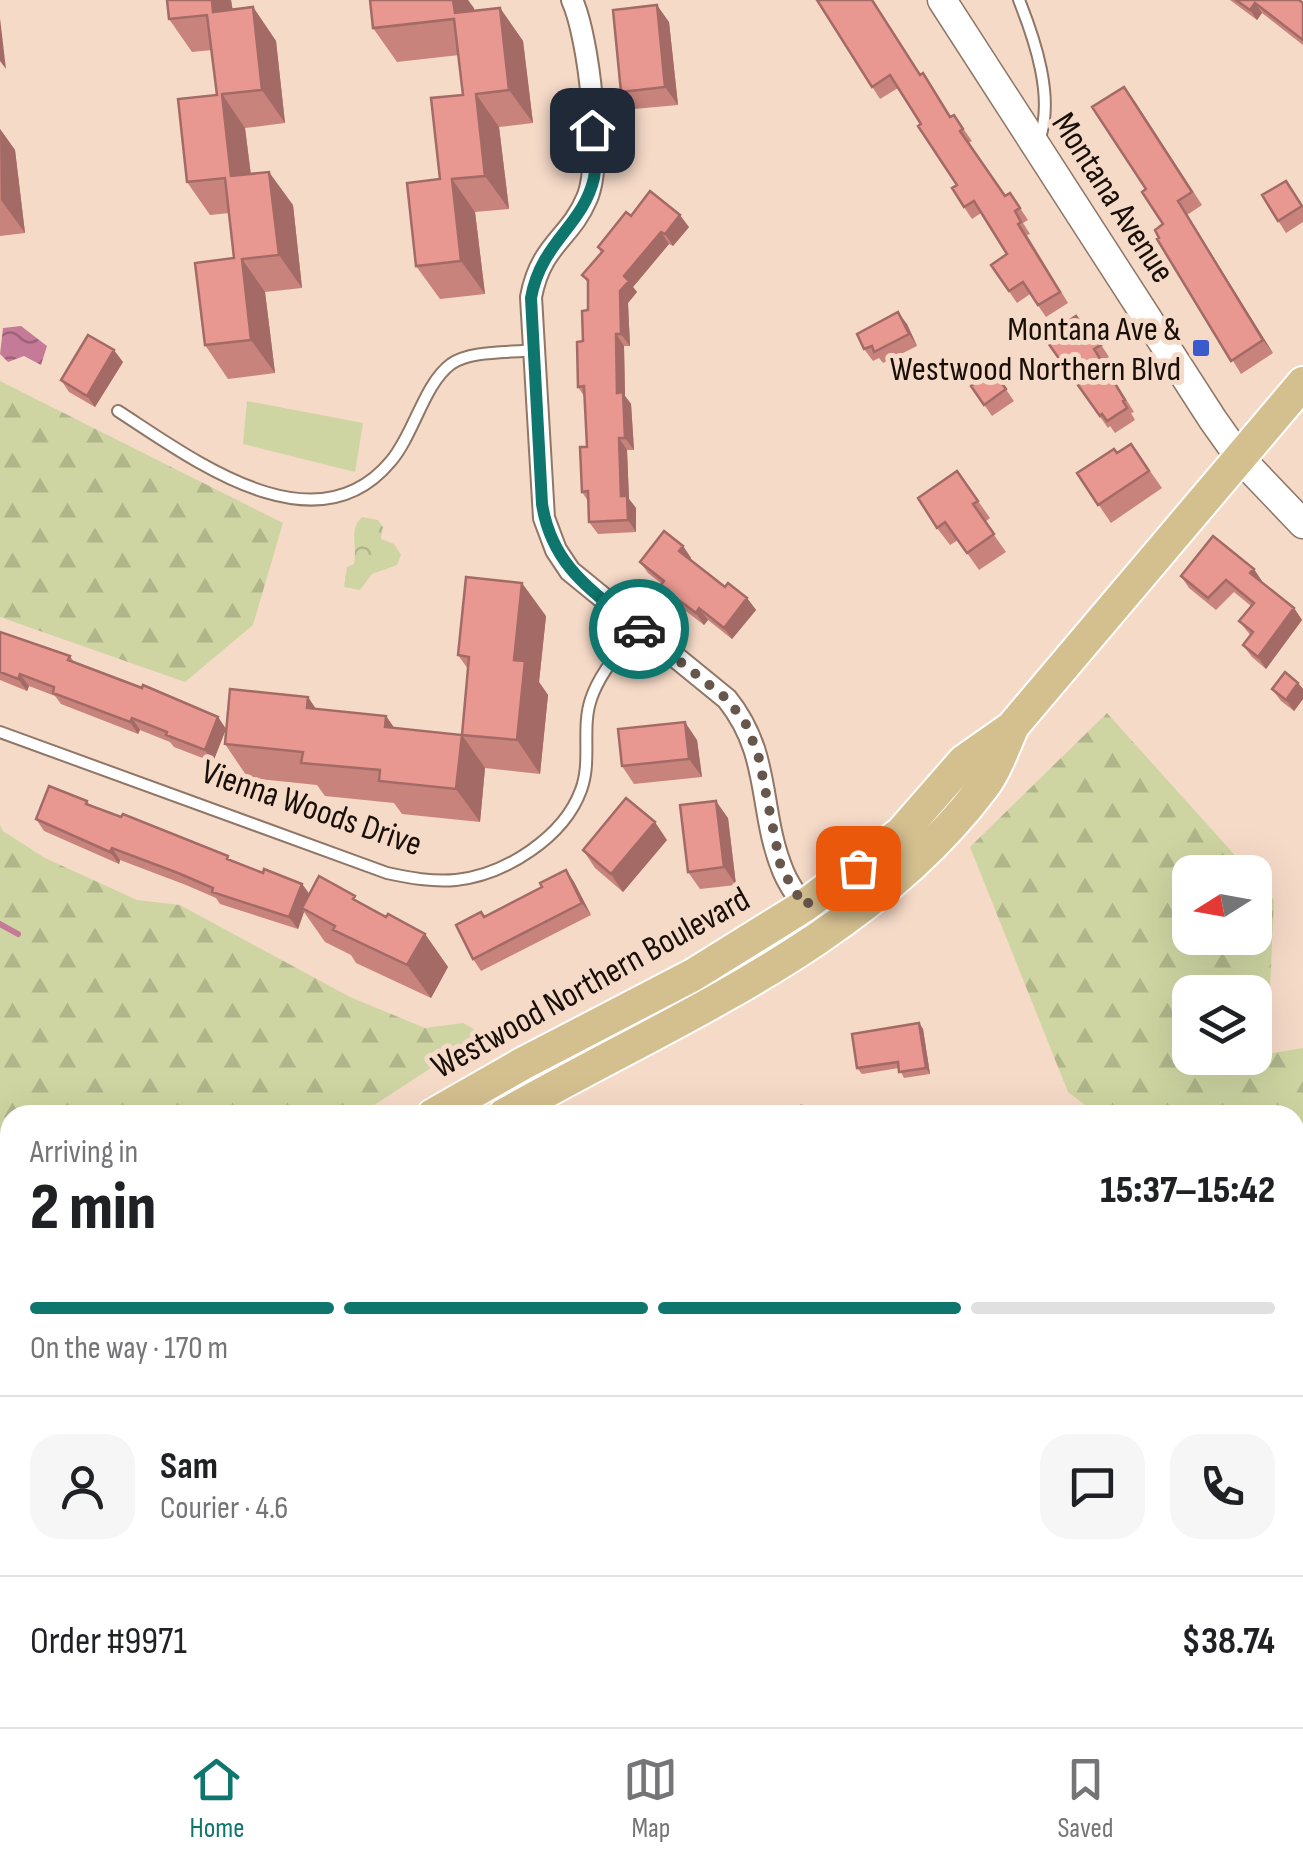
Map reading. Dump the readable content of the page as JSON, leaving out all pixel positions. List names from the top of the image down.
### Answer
{
  "streets": {
    "main road": ["Westwood Northern Boulevard"],
    "street": ["Montana Avenue"],
    "lane": ["Vienna Woods Drive"]
  },
  "crossings": [
    ["Montana Avenue", "Westwood Northern Boulevard"]
  ],
  "places": {
    "transit": ["Montana Ave & Westwood Northern Blvd"]
  },
  "north": "left",
  "page": {
    "heading": ["2 min", "Arriving in", "15:37–15:42"],
    "panel": [
      "Sam",
      "Courier · 4.6",
      "Order #9971",
      "$38.74"
    ],
    "bar": "On the way · 170 m",
    "tabs": ["Home", "Map", "Saved"]
  }
}
